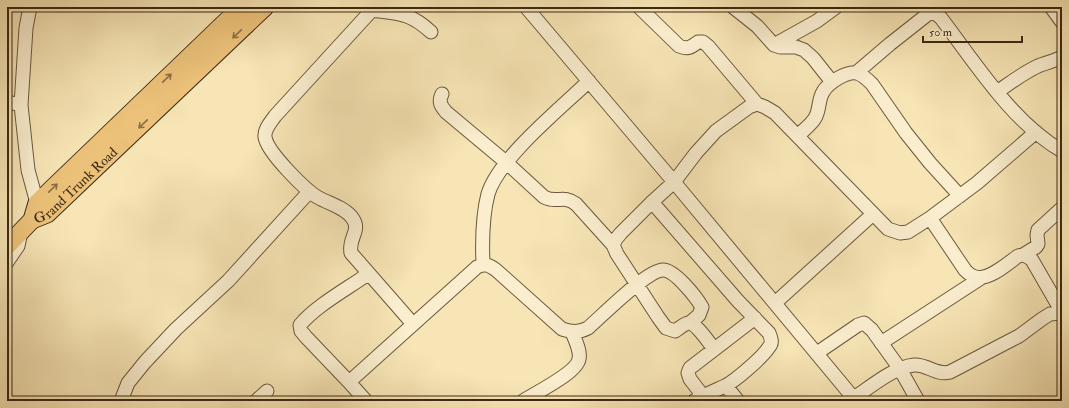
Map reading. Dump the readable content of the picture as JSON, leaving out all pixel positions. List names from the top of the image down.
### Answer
{
  "streets": {
    "main road": ["Grand Trunk Road"]
  },
  "scale_bar": "50 m"
}
